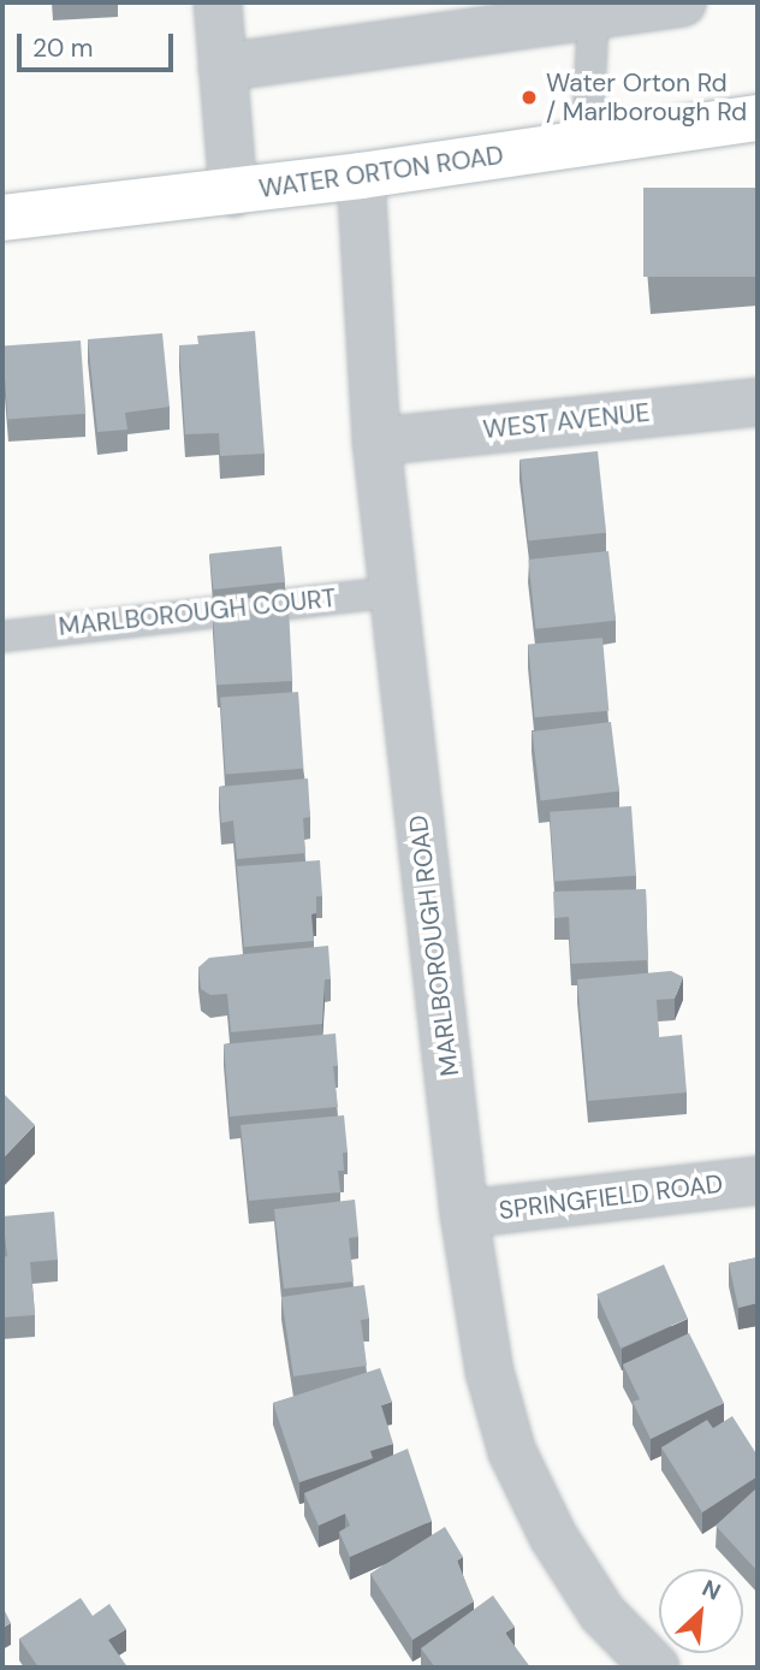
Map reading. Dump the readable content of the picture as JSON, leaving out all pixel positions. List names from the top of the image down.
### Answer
{
  "streets": {
    "main road": ["WATER ORTON ROAD"],
    "street": ["WEST AVENUE", "MARLBOROUGH ROAD", "SPRINGFIELD ROAD"],
    "lane": ["MARLBOROUGH COURT"]
  },
  "crossings": [
    ["WATER ORTON ROAD", "MARLBOROUGH ROAD"],
    ["WEST AVENUE", "MARLBOROUGH ROAD"],
    ["MARLBOROUGH COURT", "MARLBOROUGH ROAD"],
    ["MARLBOROUGH ROAD", "SPRINGFIELD ROAD"]
  ],
  "places": ["Water Orton Rd / Marlborough Rd"],
  "scale_bar": "20 m",
  "north": "top right"
}
